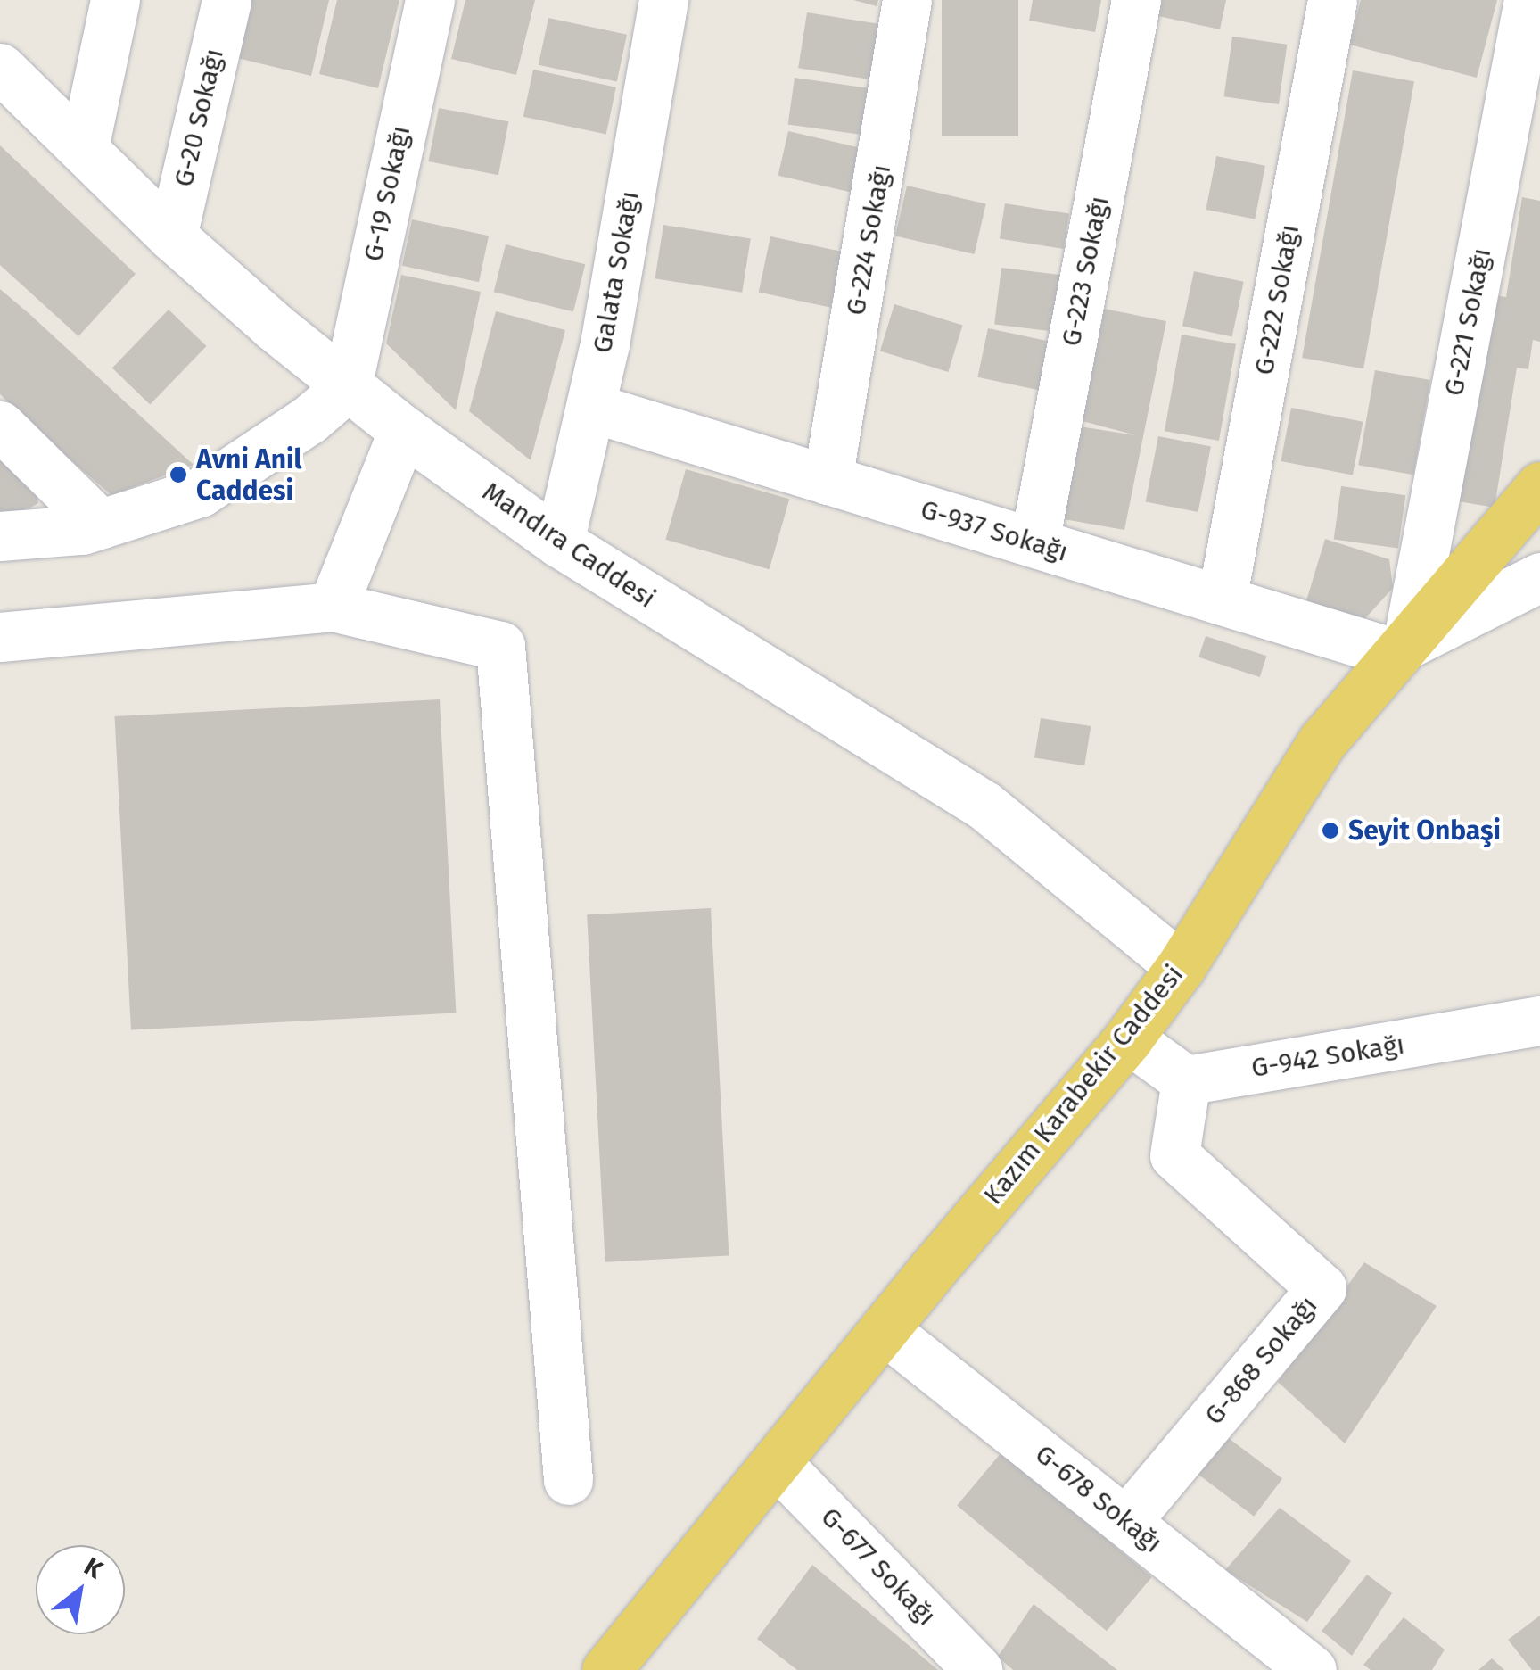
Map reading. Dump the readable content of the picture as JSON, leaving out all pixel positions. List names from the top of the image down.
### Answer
{
  "streets": {
    "main road": ["Kazım Karabekir Caddesi"],
    "street": [
      "G-20 Sokağı",
      "G-19 Sokağı",
      "G-224 Sokağı",
      "G-223 Sokağı",
      "Galata Sokağı",
      "G-222 Sokağı",
      "G-221 Sokağı",
      "G-937 Sokağı",
      "Mandıra Caddesi",
      "G-942 Sokağı",
      "G-868 Sokağı",
      "G-678 Sokağı",
      "G-677 Sokağı"
    ]
  },
  "crossings": [
    ["G-20 Sokağı", "Mandıra Caddesi"],
    ["G-19 Sokağı", "Mandıra Caddesi"],
    ["G-224 Sokağı", "G-937 Sokağı"],
    ["G-223 Sokağı", "G-937 Sokağı"],
    ["Galata Sokağı", "G-937 Sokağı"],
    ["Galata Sokağı", "Mandıra Caddesi"],
    ["G-222 Sokağı", "G-937 Sokağı"],
    ["G-221 Sokağı", "G-937 Sokağı"],
    ["G-221 Sokağı", "Kazım Karabekir Caddesi"],
    ["G-937 Sokağı", "Kazım Karabekir Caddesi"],
    ["Mandıra Caddesi", "Kazım Karabekir Caddesi"],
    ["G-942 Sokağı", "G-868 Sokağı"],
    ["Kazım Karabekir Caddesi", "G-678 Sokağı"],
    ["Kazım Karabekir Caddesi", "G-677 Sokağı"],
    ["G-868 Sokağı", "G-678 Sokağı"]
  ],
  "places": ["Avni Anil Caddesi", "Seyit Onbaşi"],
  "north": "top right"
}
